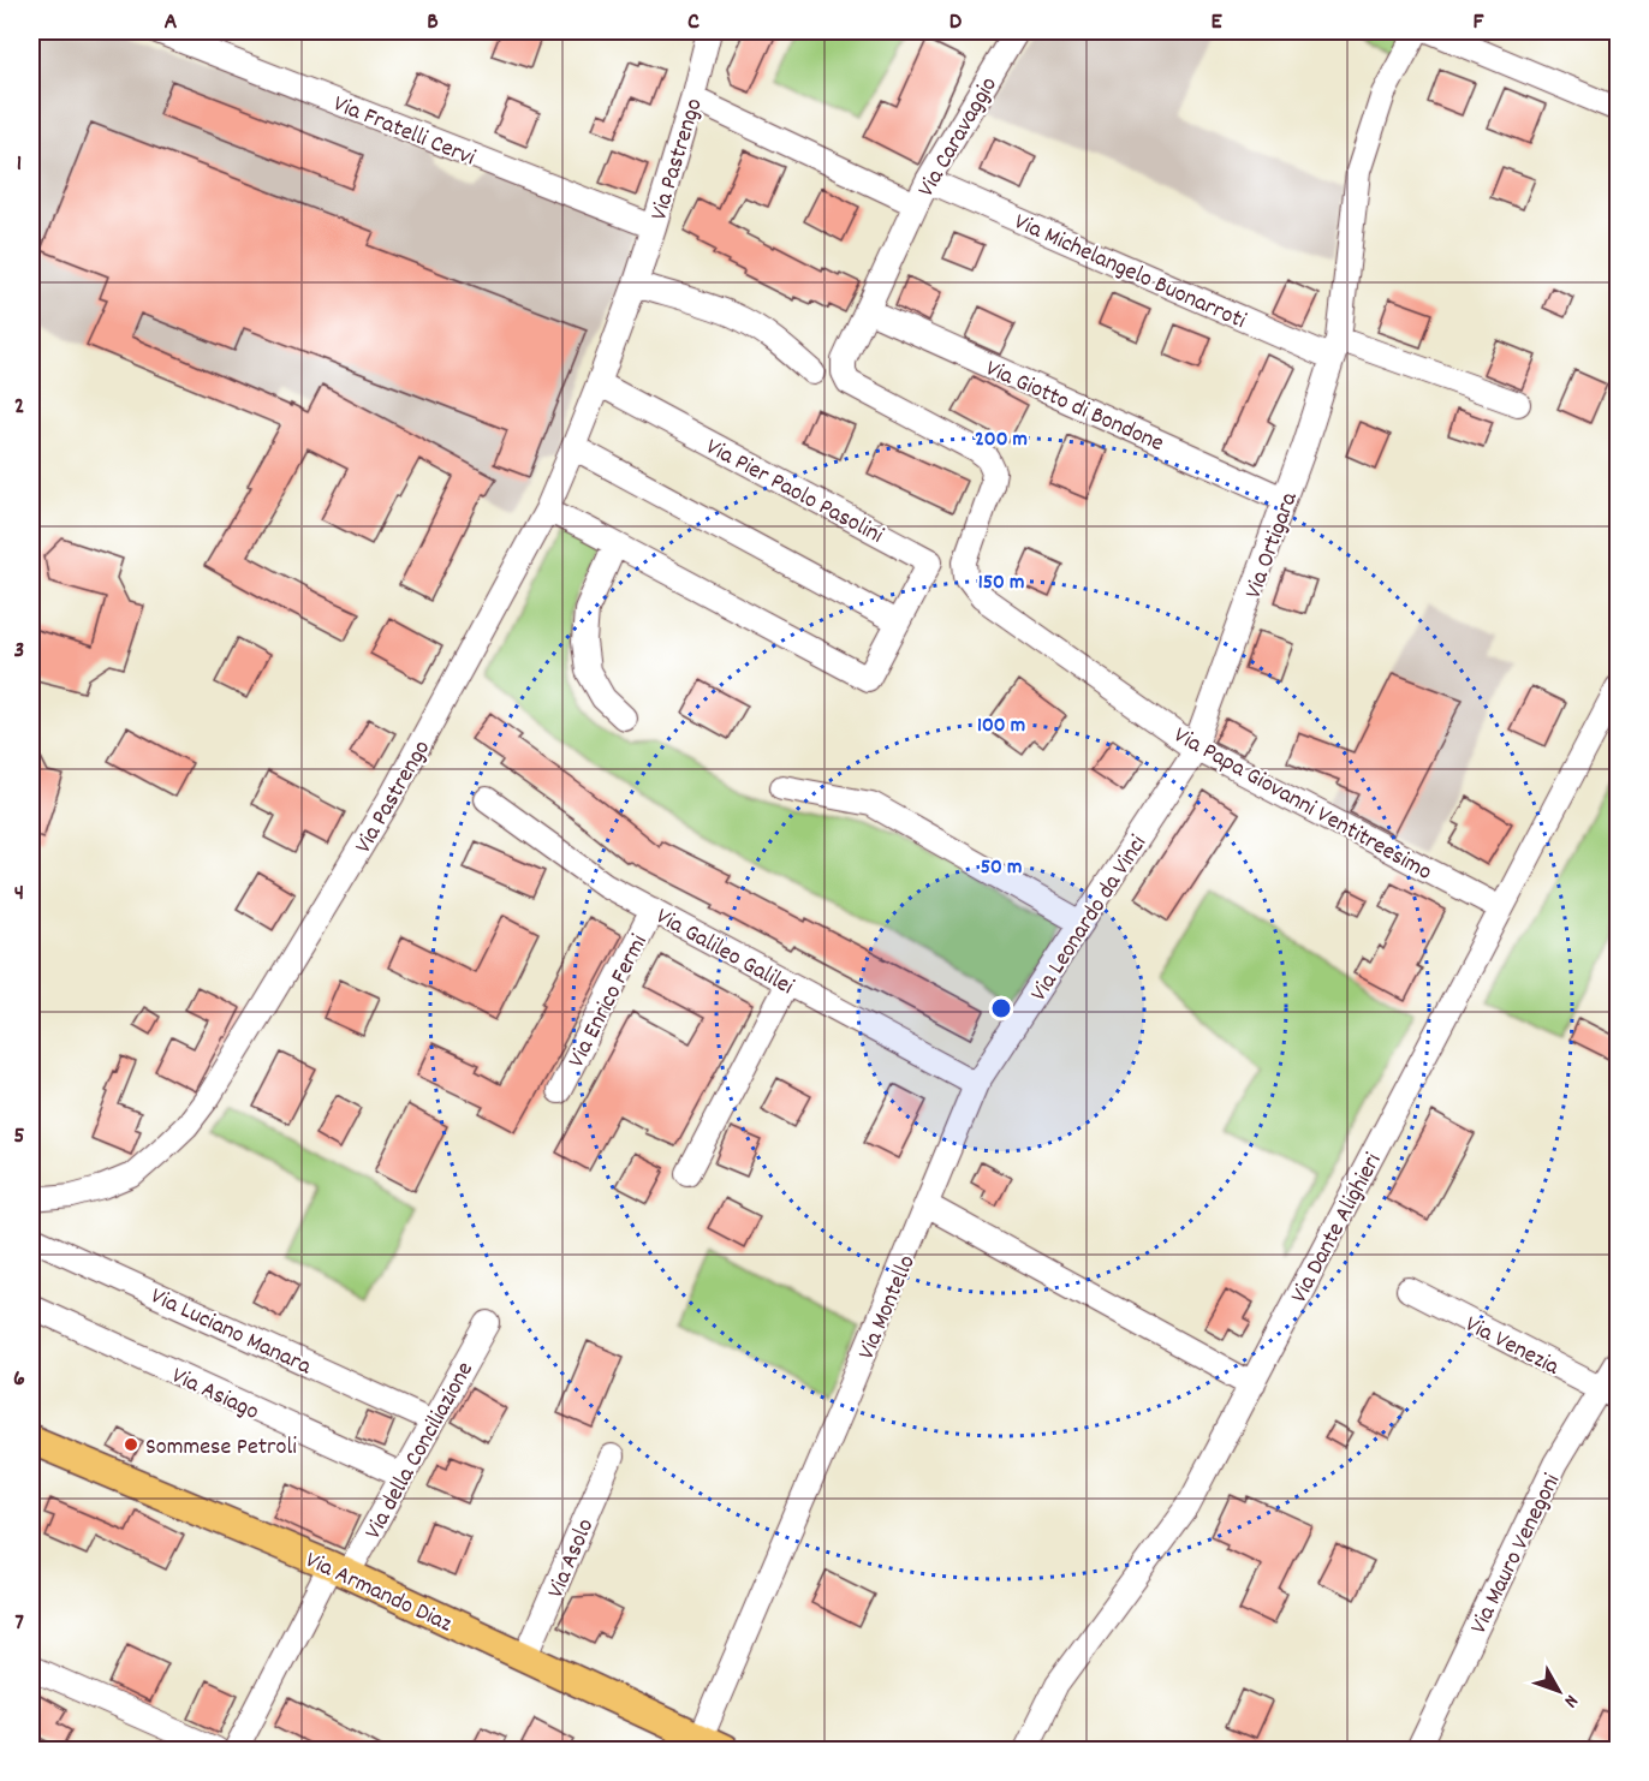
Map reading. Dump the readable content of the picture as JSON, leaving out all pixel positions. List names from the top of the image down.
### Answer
{
  "streets": {
    "main road": ["Via Armando Diaz"],
    "street": [
      "Via Fratelli Cervi",
      "Via Caravaggio",
      "Via Pastrengo",
      "Via Michelangelo Buonarroti",
      "Via Giotto di Bondone",
      "Via Pier Paolo Pasolini",
      "Via Ortigara",
      "Via Papa Giovanni Ventitreesimo",
      "Via Leonardo da Vinci",
      "Via Galileo Galilei",
      "Via Enrico Fermi",
      "Via Dante Alighieri",
      "Via Montello",
      "Via Luciano Manara",
      "Via Venezia",
      "Via Asiago",
      "Via della Conciliazione",
      "Via Mauro Venegoni",
      "Via Asolo"
    ]
  },
  "crossings": [
    ["Via Fratelli Cervi", "Via Pastrengo"],
    ["Via Caravaggio", "Via Michelangelo Buonarroti"],
    ["Via Caravaggio", "Via Papa Giovanni Ventitreesimo"],
    ["Via Pastrengo", "Via Pier Paolo Pasolini"],
    ["Via Michelangelo Buonarroti", "Via Ortigara"],
    ["Via Giotto di Bondone", "Via Ortigara"],
    ["Via Giotto di Bondone", "Via Papa Giovanni Ventitreesimo"],
    ["Via Ortigara", "Via Papa Giovanni Ventitreesimo"],
    ["Via Ortigara", "Via Leonardo da Vinci"],
    ["Via Papa Giovanni Ventitreesimo", "Via Leonardo da Vinci"],
    ["Via Papa Giovanni Ventitreesimo", "Via Dante Alighieri"],
    ["Via Leonardo da Vinci", "Via Galileo Galilei"],
    ["Via Leonardo da Vinci", "Via Montello"],
    ["Via Galileo Galilei", "Via Enrico Fermi"],
    ["Via Montello", "Via Armando Diaz"],
    ["Via Luciano Manara", "Via della Conciliazione"],
    ["Via Venezia", "Via Mauro Venegoni"],
    ["Via Asiago", "Via della Conciliazione"],
    ["Via della Conciliazione", "Via Armando Diaz"],
    ["Via Asolo", "Via Armando Diaz"]
  ],
  "places": ["Sommese Petroli"],
  "north": "bottom right",
  "grid": {
    "columns": [
      "A",
      "B",
      "C",
      "D",
      "E",
      "F"
    ],
    "rows": [
      "1",
      "2",
      "3",
      "4",
      "5",
      "6",
      "7"
    ]
  },
  "rings": [
    "200 m",
    "150 m",
    "100 m",
    "50 m"
  ]
}
